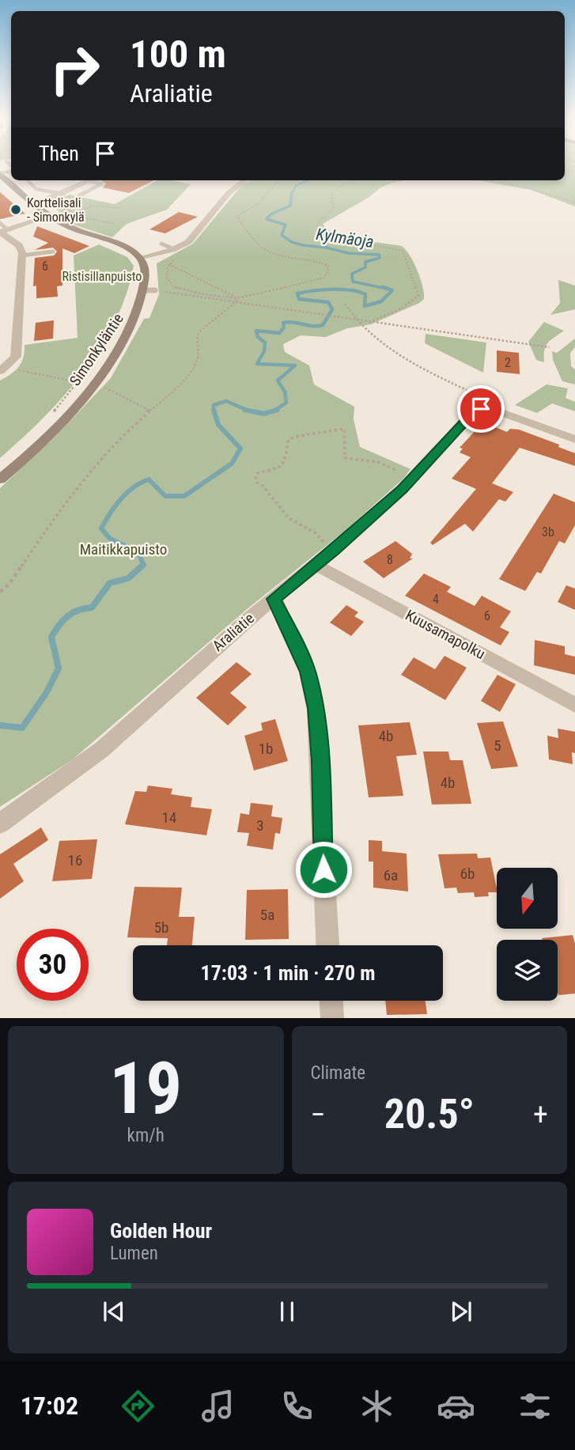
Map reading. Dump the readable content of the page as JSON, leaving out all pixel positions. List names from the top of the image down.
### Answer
{
  "streets": {
    "main road": ["Simonkyläntie"],
    "street": ["Araliatie", "Kuusamapolku"]
  },
  "crossings": [
    ["Araliatie", "Kuusamapolku"]
  ],
  "water": ["Kylmäoja"],
  "parks": ["Ristisillanpuisto", "Maitikkapuisto"],
  "places": ["Korttelisali - Simonkylä"],
  "house_numbers": [
    "6",
    "2",
    "3b",
    "8",
    "4",
    "6",
    "4b",
    "5",
    "1b",
    "4b",
    "14",
    "3",
    "16",
    "6b",
    "6a",
    "5a",
    "5b"
  ],
  "north": "bottom",
  "page": {
    "turn": ["100 m", "Araliatie"],
    "then": "Then",
    "limit": "30",
    "trip": "17:03 · 1 min · 270 m",
    "tile": [
      ["19", "km/h"],
      "Climate"
    ],
    "heat": ["−", "20.5°", "+"],
    "song": ["Golden Hour", "Lumen"],
    "tabs": "17:02"
  }
}
